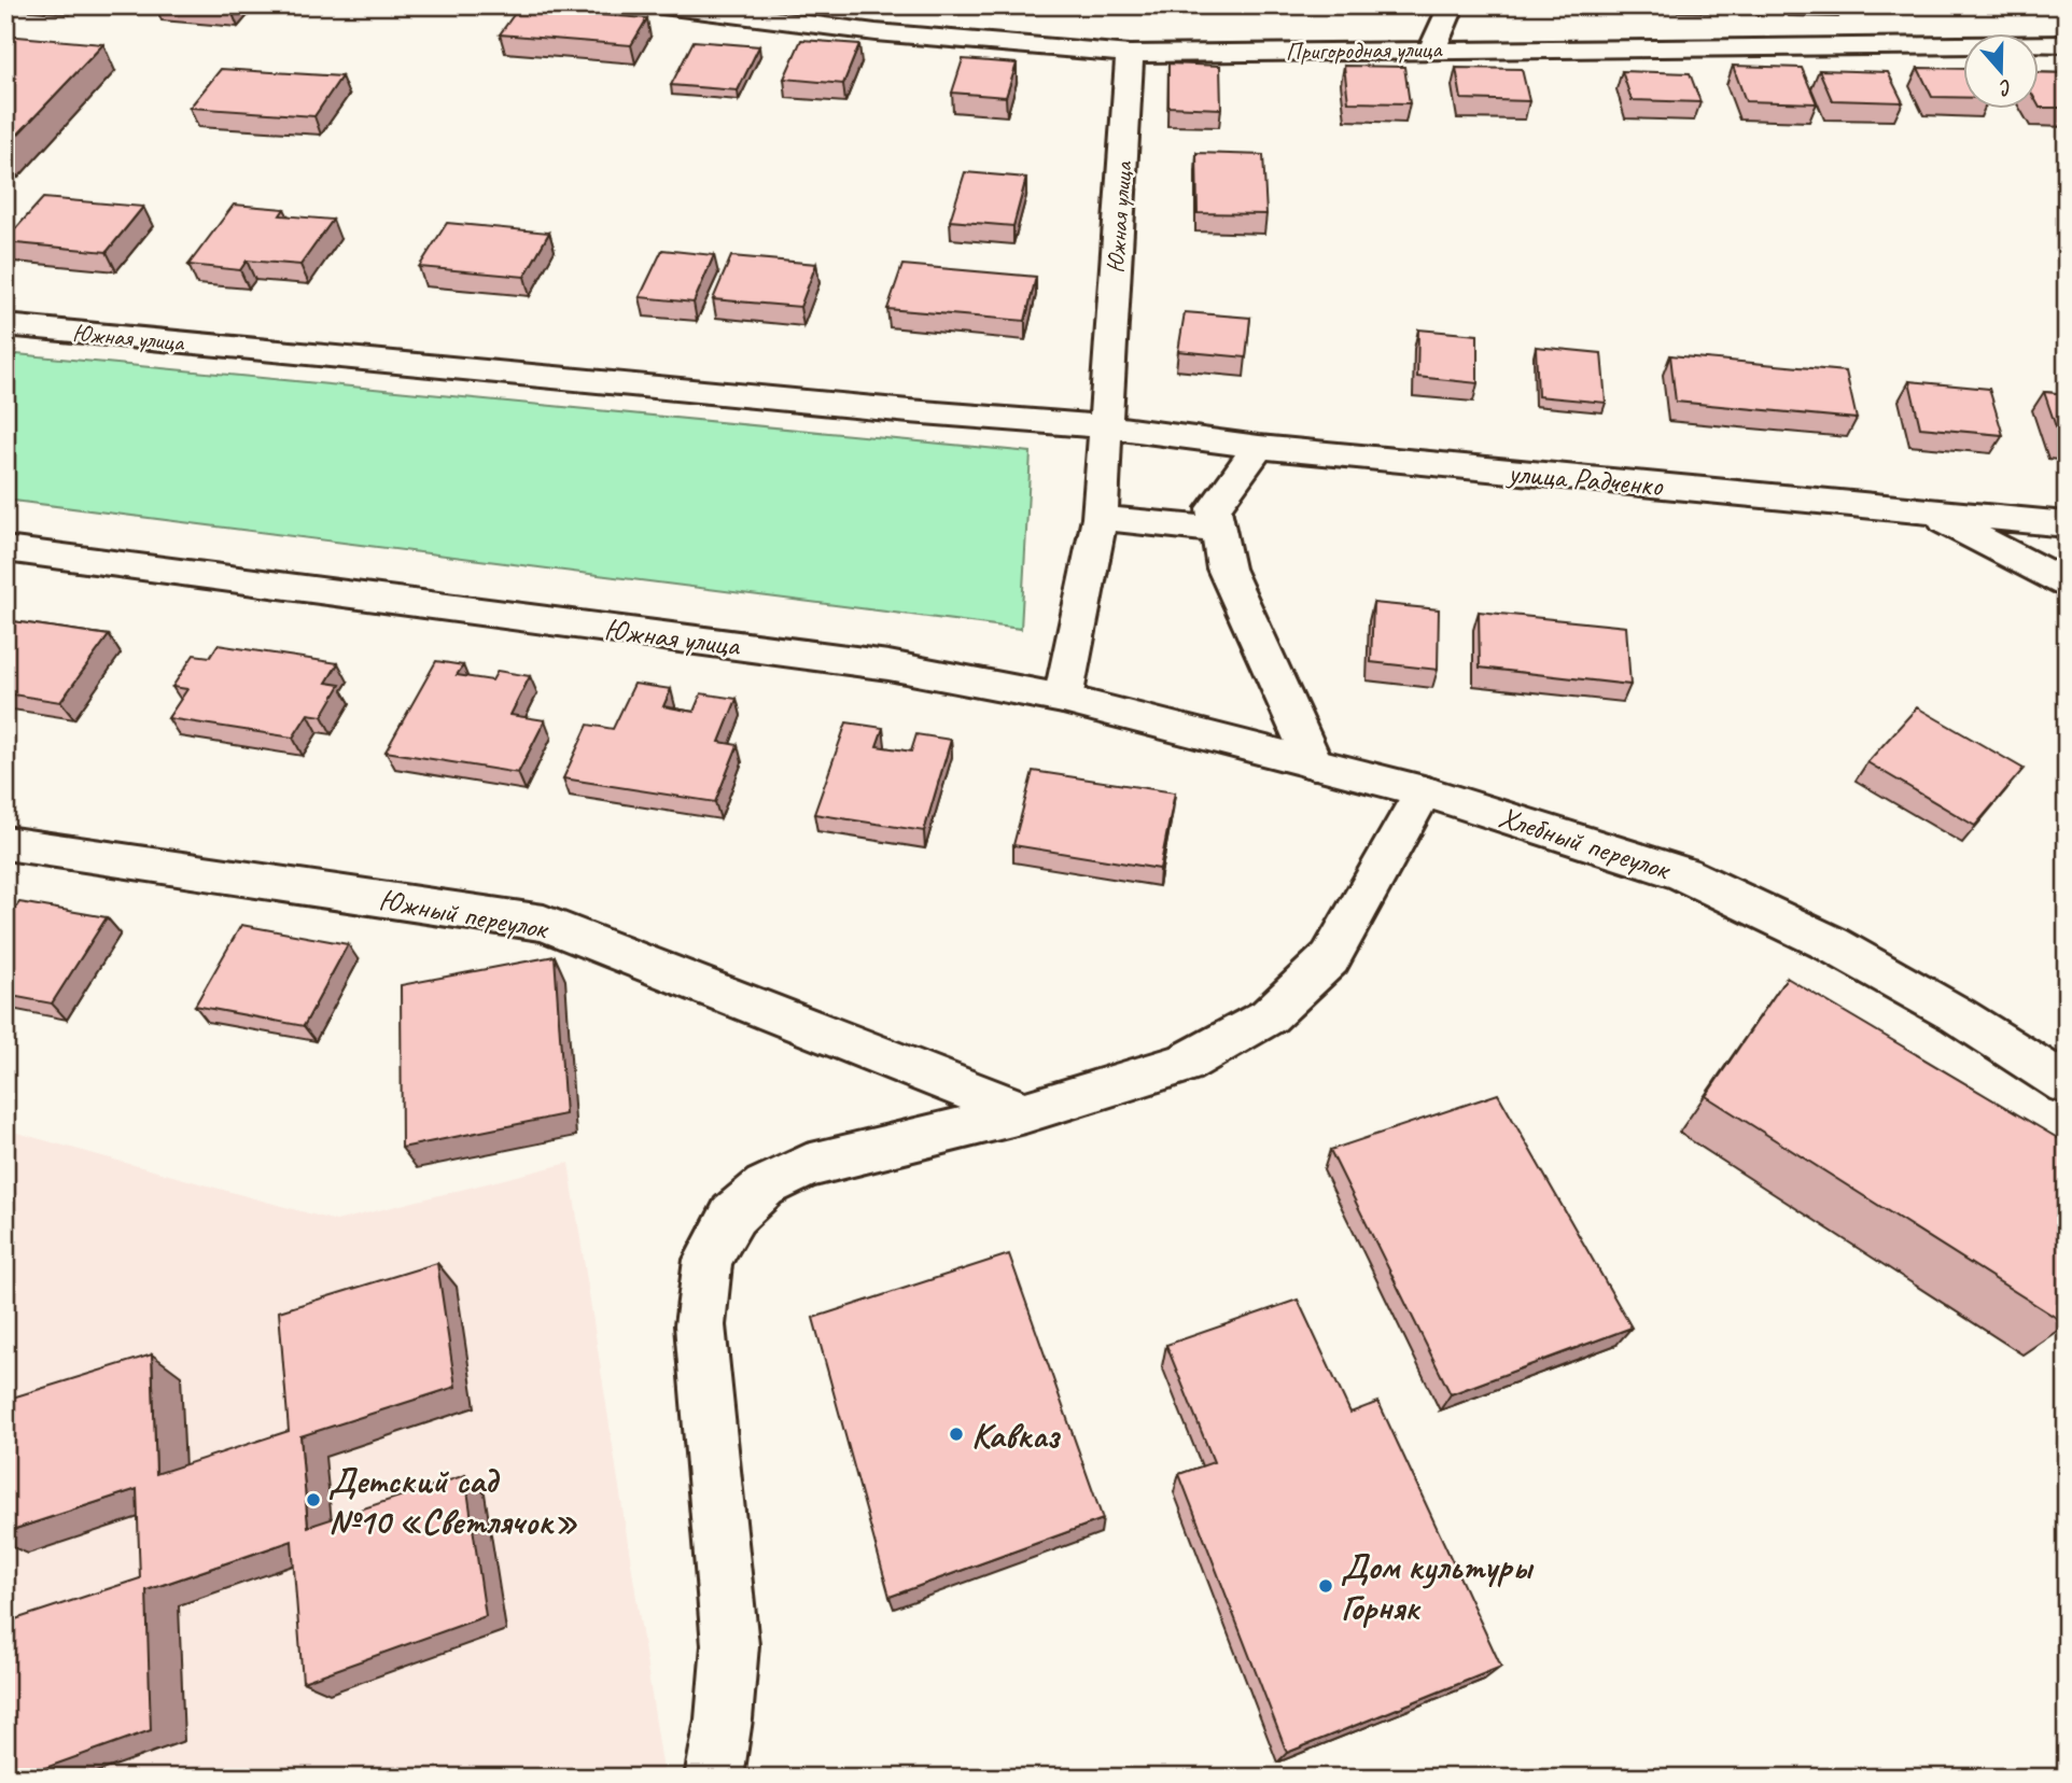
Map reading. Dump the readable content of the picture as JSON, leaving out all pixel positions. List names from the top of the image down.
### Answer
{
  "streets": {
    "street": [
      "Пригородная улица",
      "Южная улица",
      "улица Радченко",
      "Хлебный переулок",
      "Южный переулок"
    ]
  },
  "crossings": [
    ["Пригородная улица", "Южная улица"],
    ["Южная улица", "улица Радченко"],
    ["Южная улица", "Хлебный переулок"]
  ],
  "places": ["Кавказ", "Детский сад №10 «Светлячок»", "Дом культуры Горняк"],
  "north": "bottom"
}
